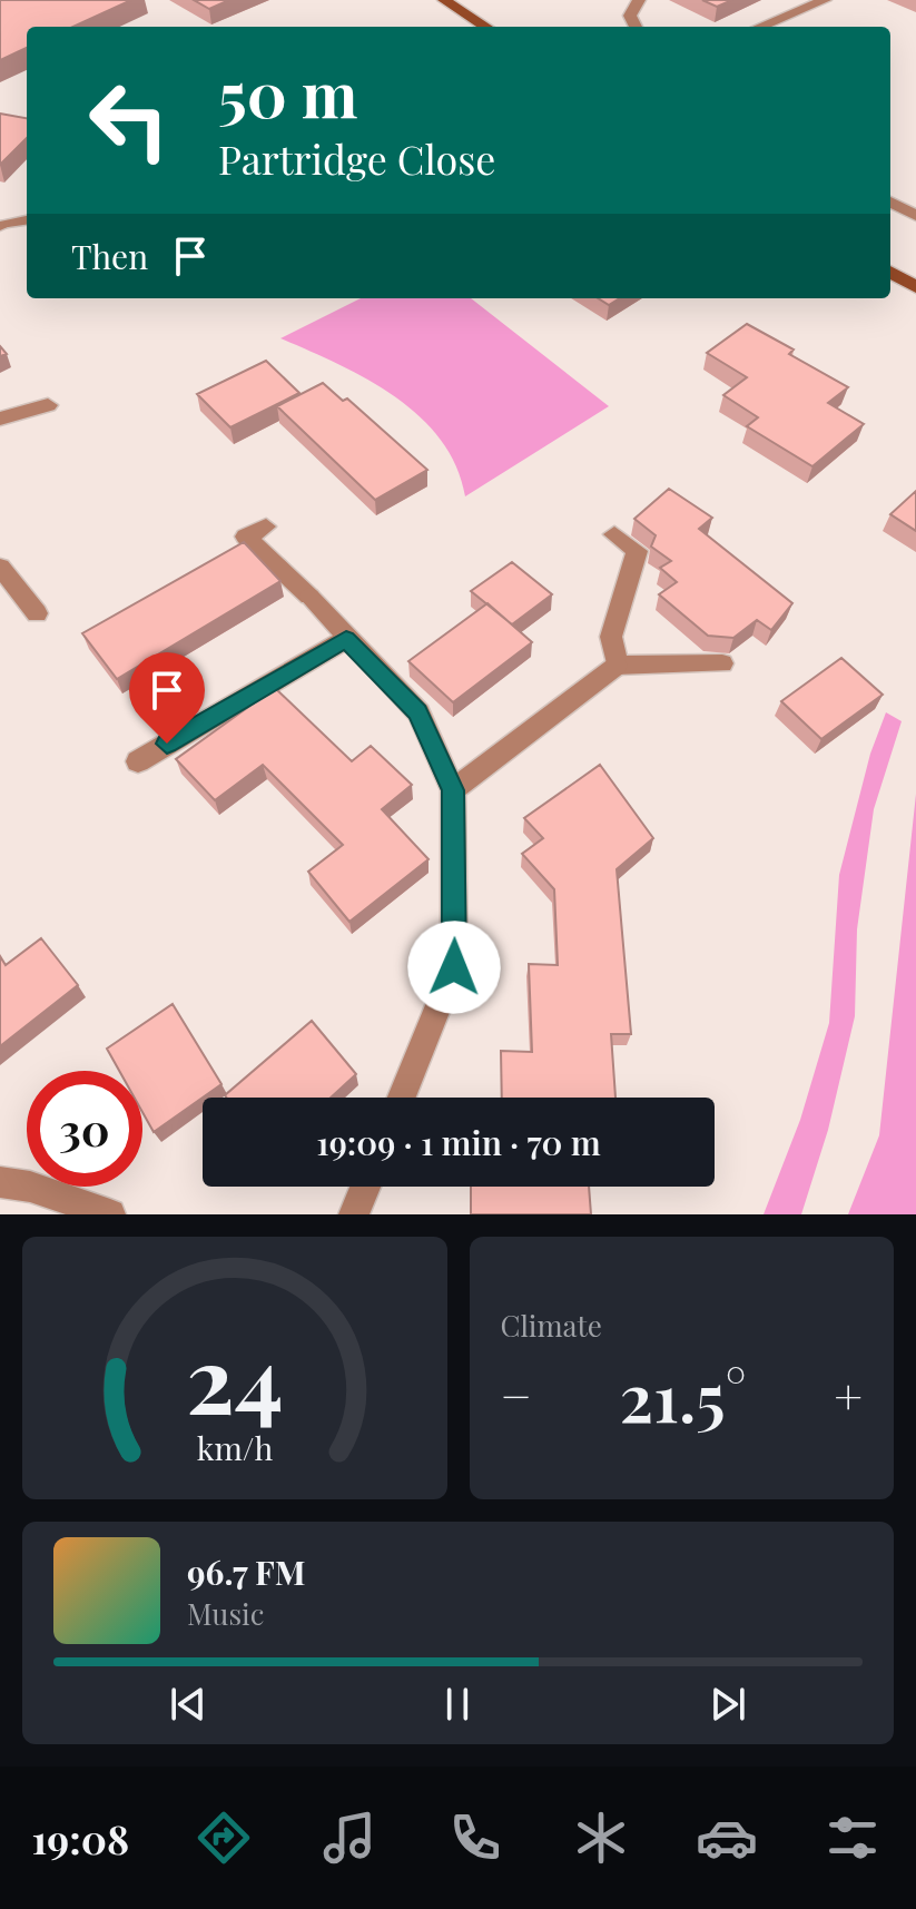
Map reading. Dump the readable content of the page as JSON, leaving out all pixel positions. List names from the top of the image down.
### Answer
{
  "page": {
    "turn": ["50 m", "Partridge Close"],
    "then": "Then",
    "limit": "30",
    "trip": "19:09 · 1 min · 70 m",
    "tile": "Climate",
    "heat": ["−", "21.5°", "+"],
    "song": ["96.7 FM", "Music"],
    "tabs": "19:08",
    "gauge": ["24", "km/h"]
  }
}
